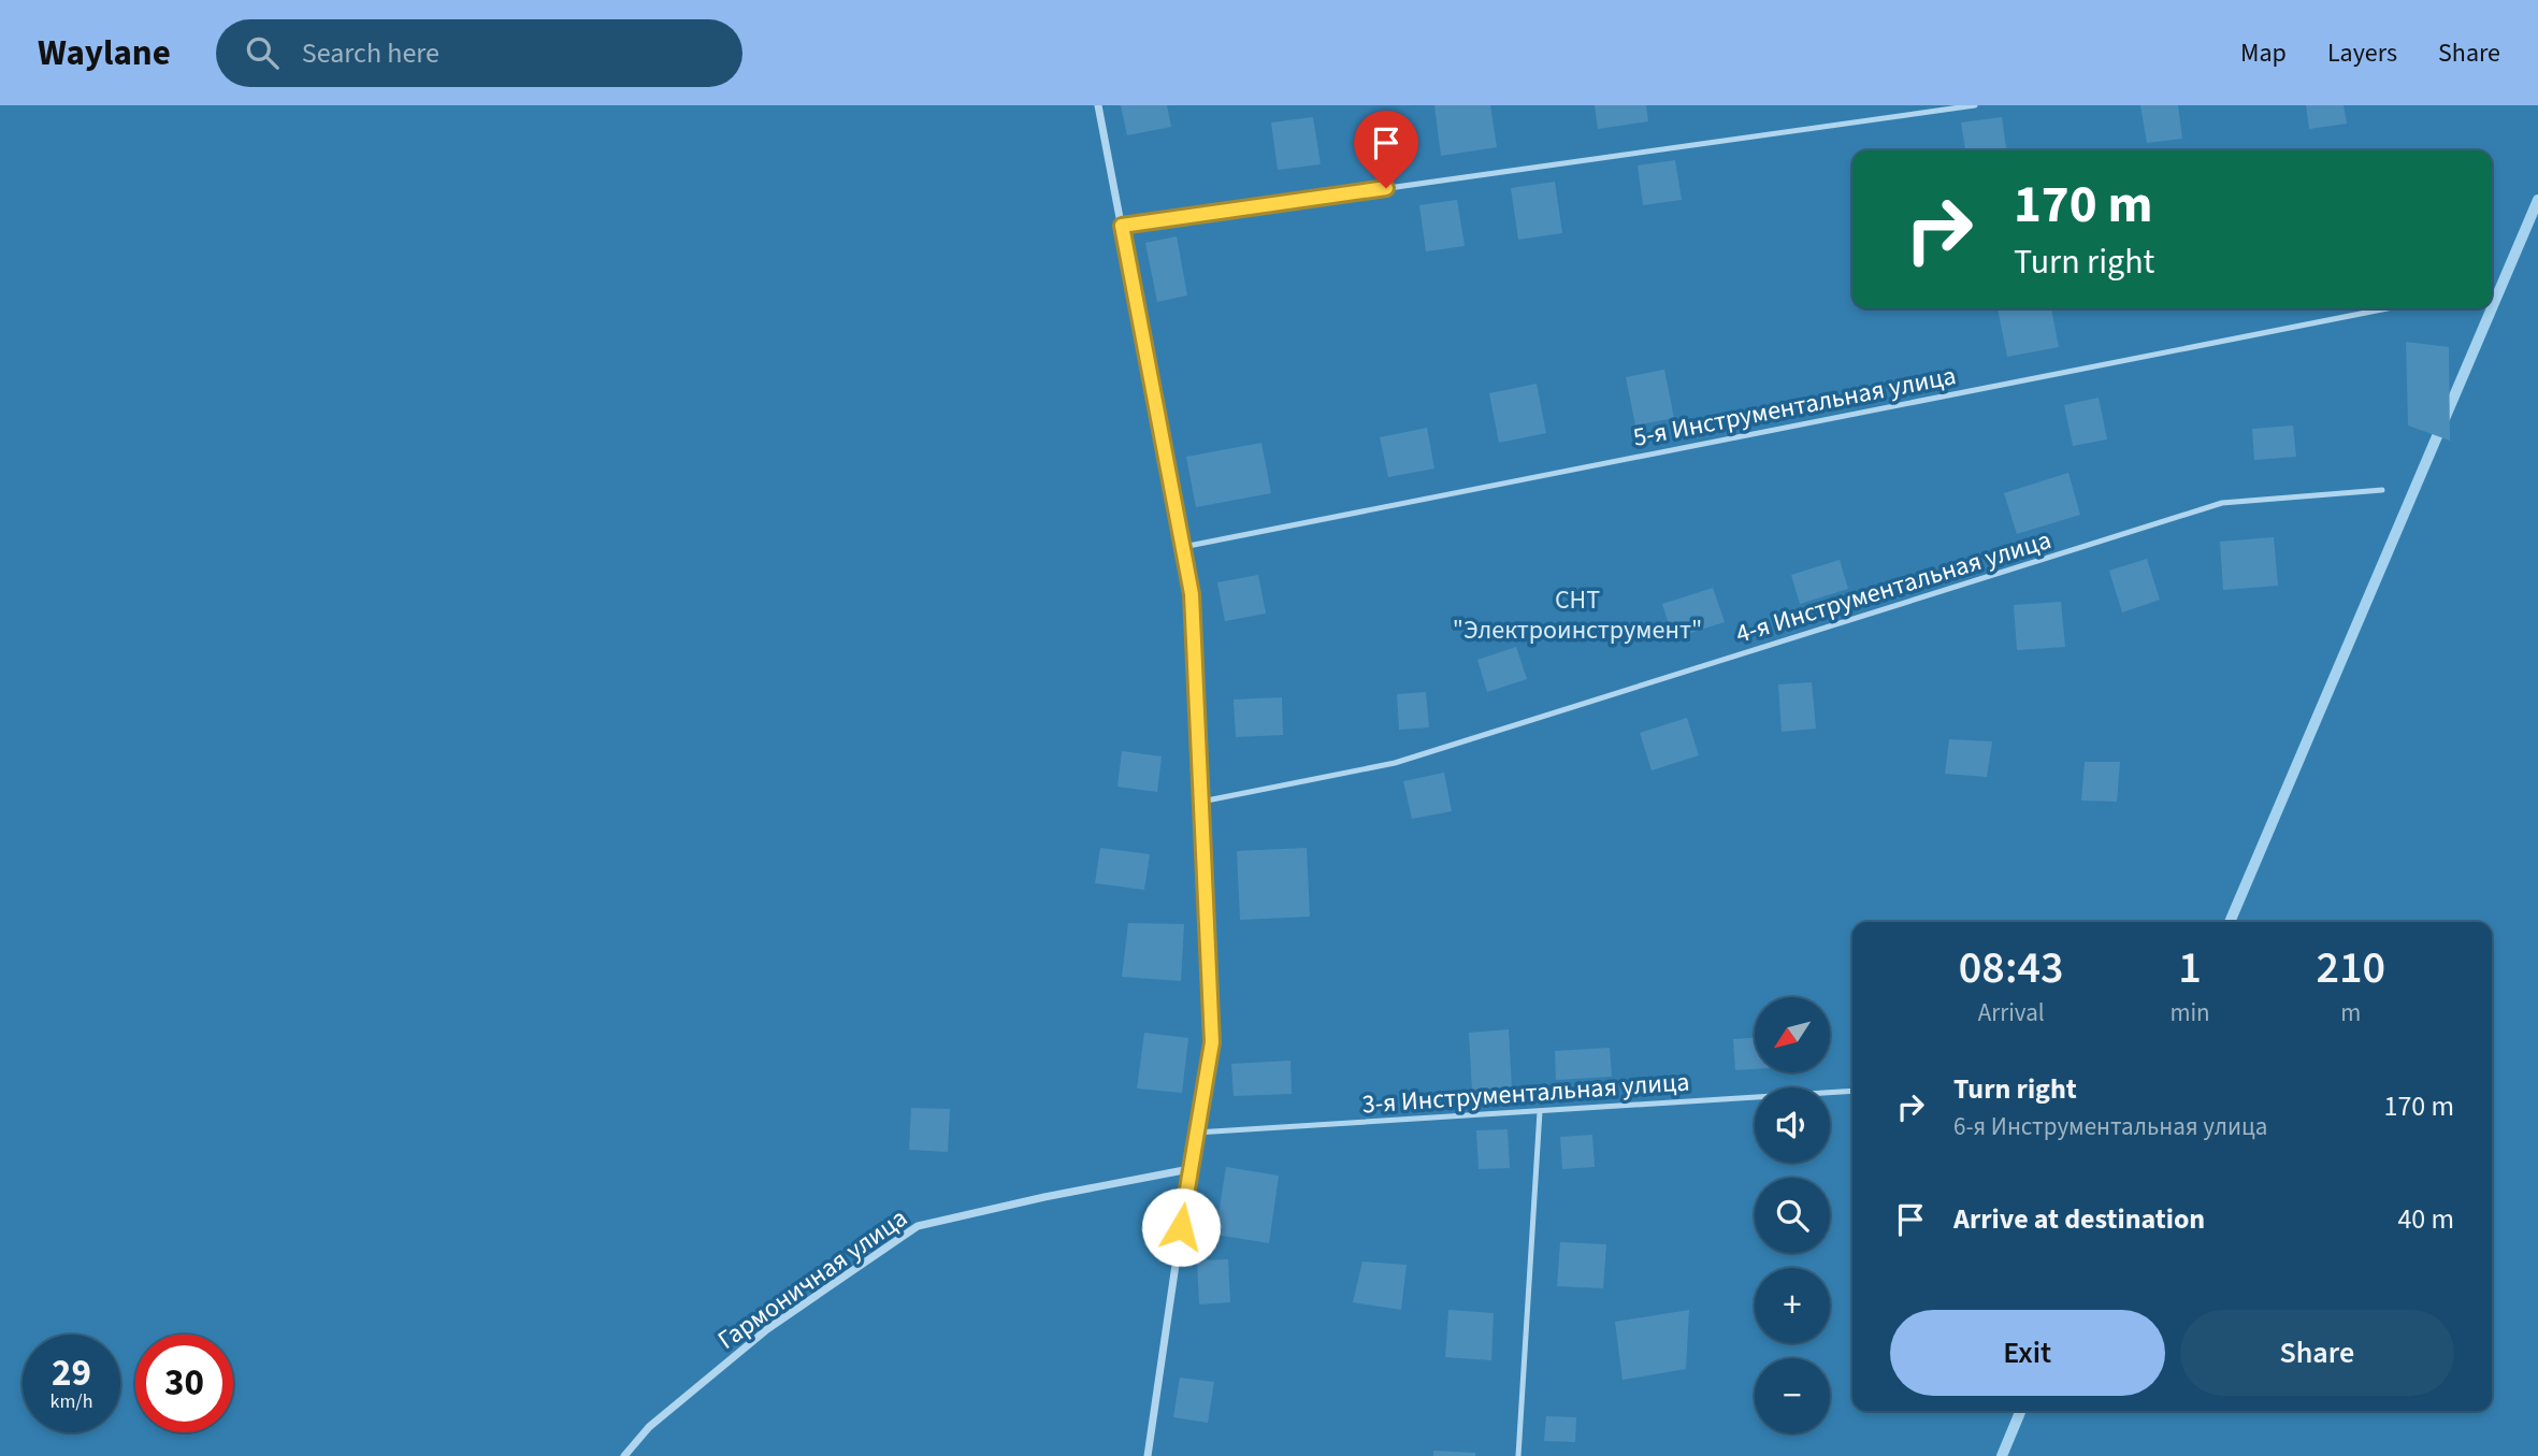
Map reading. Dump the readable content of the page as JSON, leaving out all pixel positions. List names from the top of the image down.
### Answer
{
  "streets": {
    "street": ["Гармоничная улица"],
    "lane": ["5-я Инструментальная улица", "4-я Инструментальная улица", "3-я Инструментальная улица"]
  },
  "parks": ["СНТ \"Электроинструмент\""],
  "north": "bottom left",
  "page": {
    "header": "Waylane",
    "search": "Search here",
    "nav": ["Map", "Layers", "Share"],
    "turn": ["170 m", "Turn right"],
    "eta": [
      "08:43",
      "Arrival",
      "1",
      "min",
      "210",
      "m"
    ],
    "map_buttons": ["+", "−"],
    "list": [
      {
        "name": "Turn right",
        "note": "6-я Инструментальная улица",
        "value": "170 m"
      },
      {
        "name": "Arrive at destination",
        "value": "40 m"
      }
    ],
    "buttons": ["Exit", "Share"],
    "speed": "29 km/h",
    "limit": "30"
  }
}
